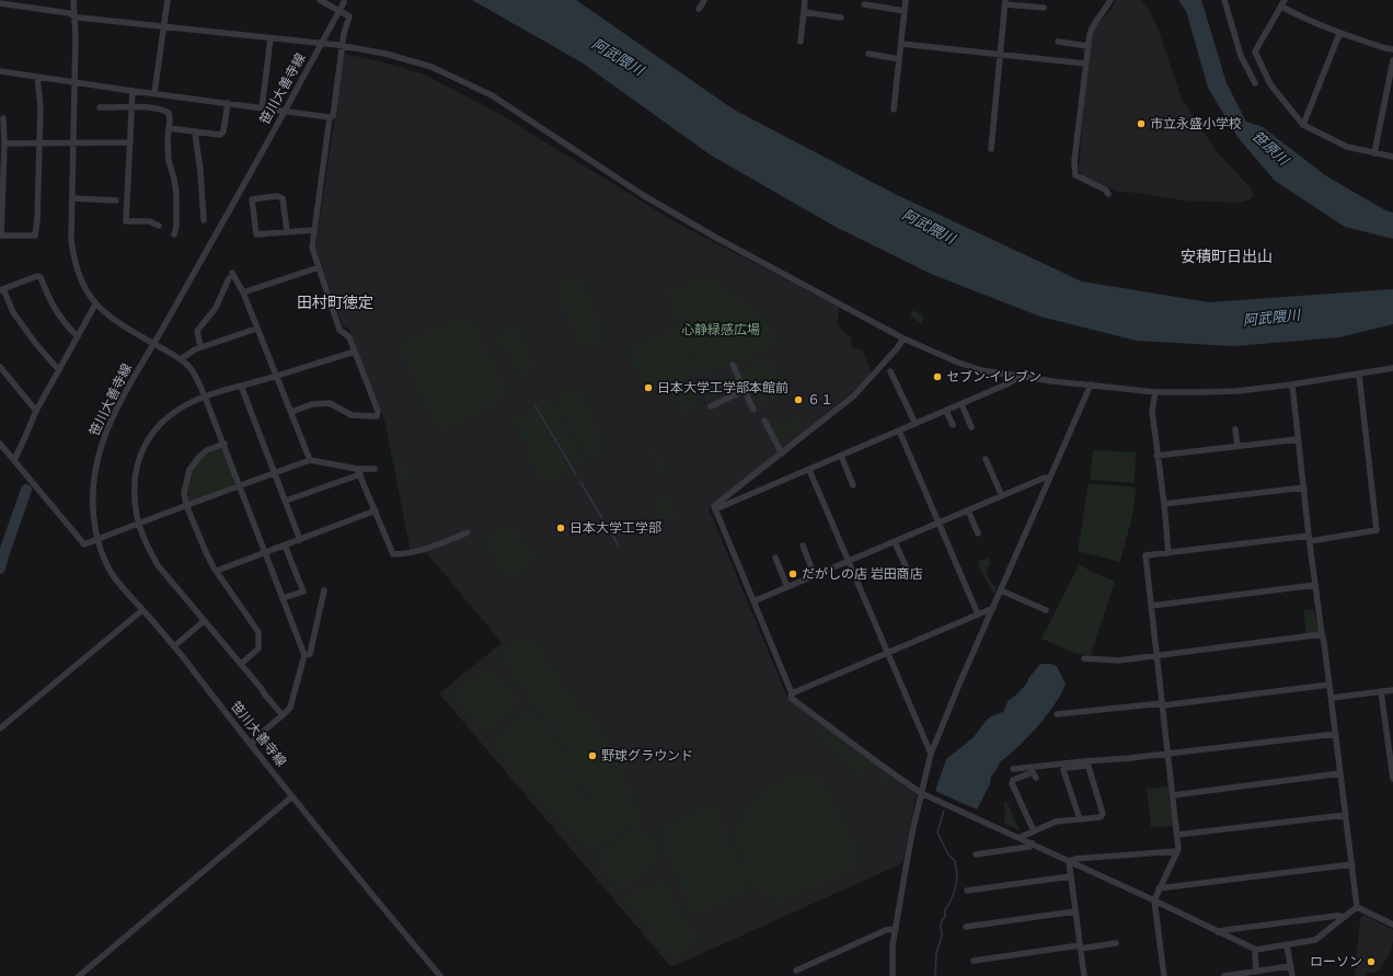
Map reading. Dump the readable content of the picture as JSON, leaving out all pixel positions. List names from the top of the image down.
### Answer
{
  "streets": {
    "street": ["笹川大善寺線"]
  },
  "districts": ["安積町日出山", "田村町徳定"],
  "water": ["阿武隈川", "笹原川"],
  "parks": ["心静緑感広場"],
  "places": [
    "市立永盛小学校",
    "セブン-イレブン",
    "日本大学工学部本館前",
    "６１",
    "日本大学工学部",
    "だがしの店 岩田商店",
    "野球グラウンド",
    "ローソン"
  ]
}
